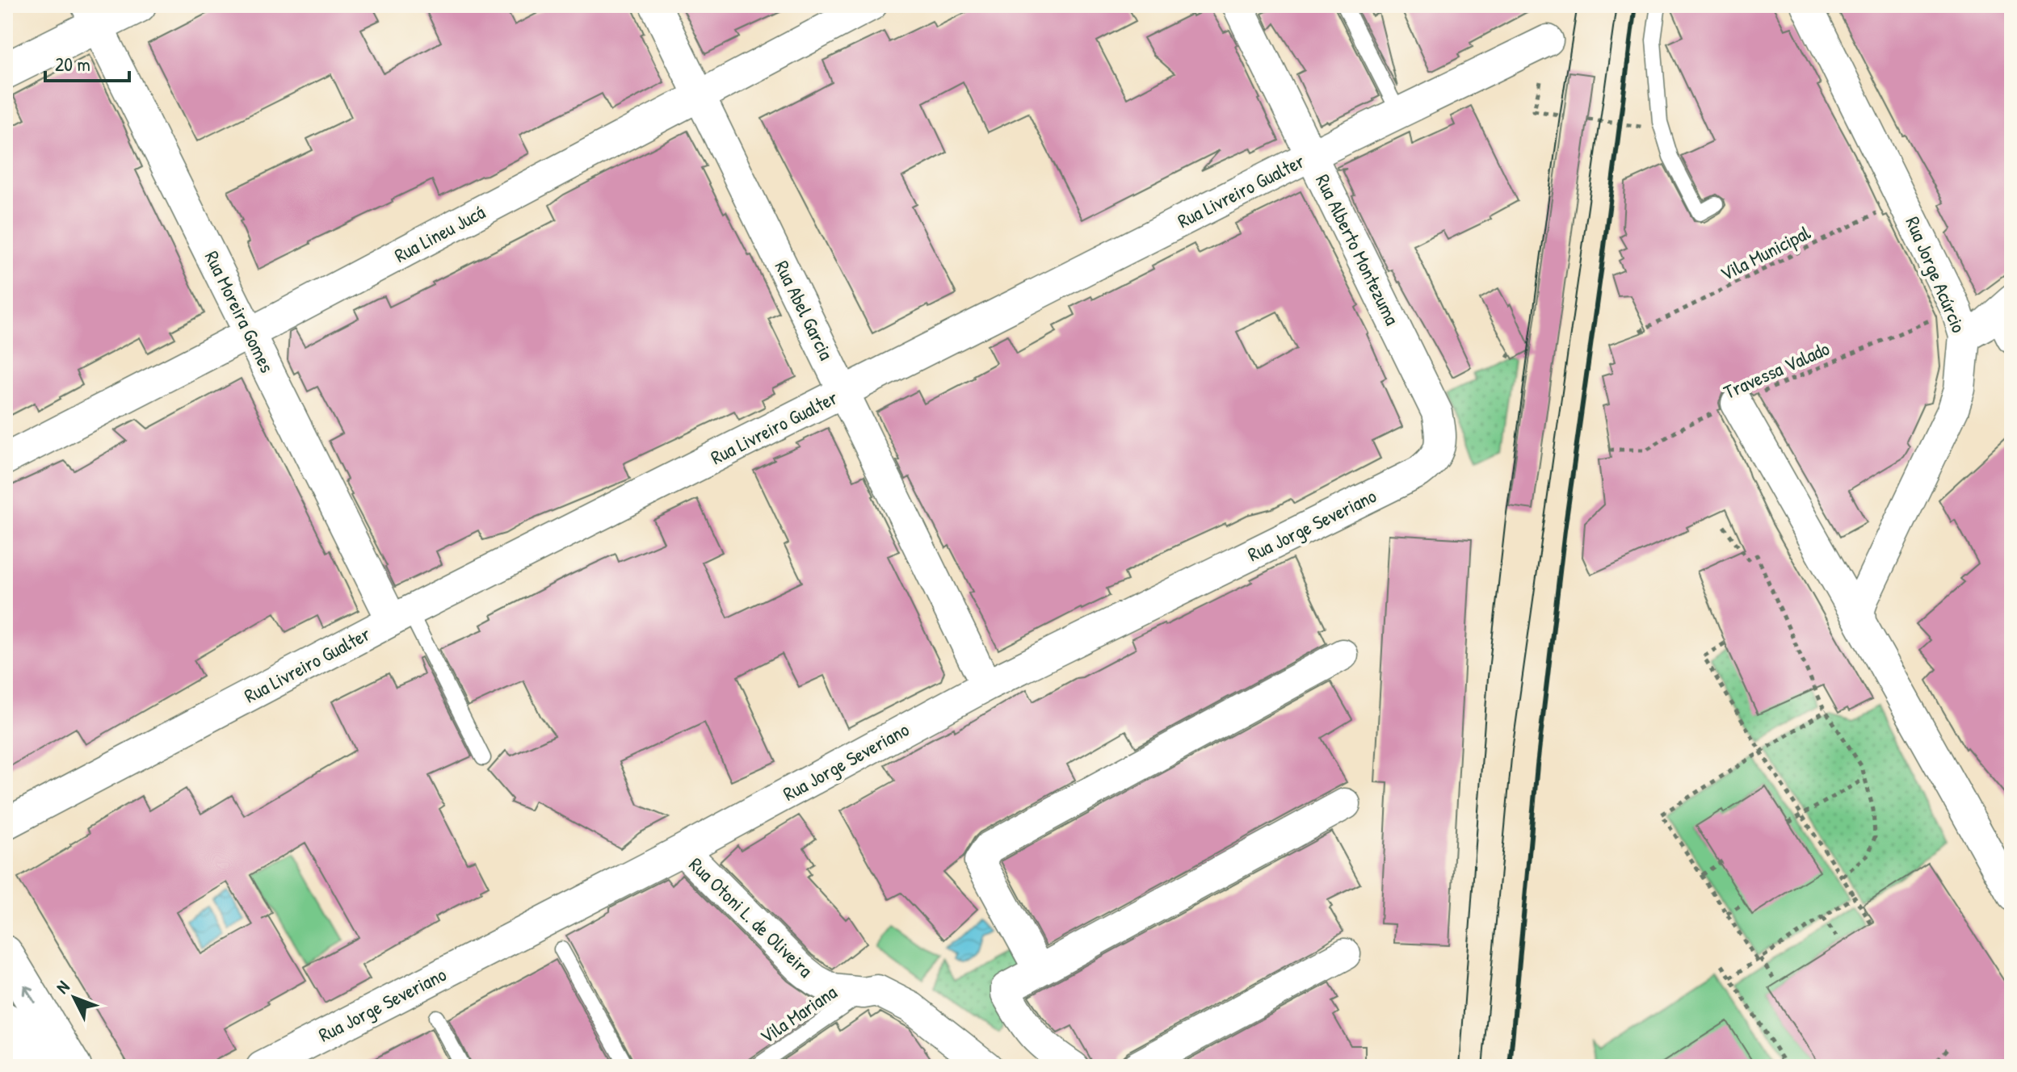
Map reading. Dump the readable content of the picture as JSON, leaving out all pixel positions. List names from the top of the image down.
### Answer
{
  "streets": {
    "street": [
      "Rua Livreiro Gualter",
      "Rua Lineu Jucá",
      "Rua Alberto Montezuma",
      "Rua Jorge Acúrcio",
      "Rua Abel Garcia",
      "Rua Moreira Gomes",
      "Rua Jorge Severiano",
      "Rua Otoni L. de Oliveira"
    ],
    "lane": ["Vila Mariana"],
    "path": ["Vila Municipal", "Travessa Valado"]
  },
  "crossings": [
    ["Rua Livreiro Gualter", "Rua Alberto Montezuma"],
    ["Rua Livreiro Gualter", "Rua Abel Garcia"],
    ["Rua Livreiro Gualter", "Rua Moreira Gomes"],
    ["Rua Lineu Jucá", "Rua Abel Garcia"],
    ["Rua Lineu Jucá", "Rua Moreira Gomes"],
    ["Rua Alberto Montezuma", "Rua Jorge Severiano"],
    ["Vila Municipal", "Rua Jorge Acúrcio"],
    ["Rua Jorge Acúrcio", "Travessa Valado"],
    ["Rua Abel Garcia", "Rua Jorge Severiano"],
    ["Rua Jorge Severiano", "Rua Otoni L. de Oliveira"],
    ["Rua Otoni L. de Oliveira", "Vila Mariana"]
  ],
  "scale_bar": "20 m",
  "north": "top left"
}
